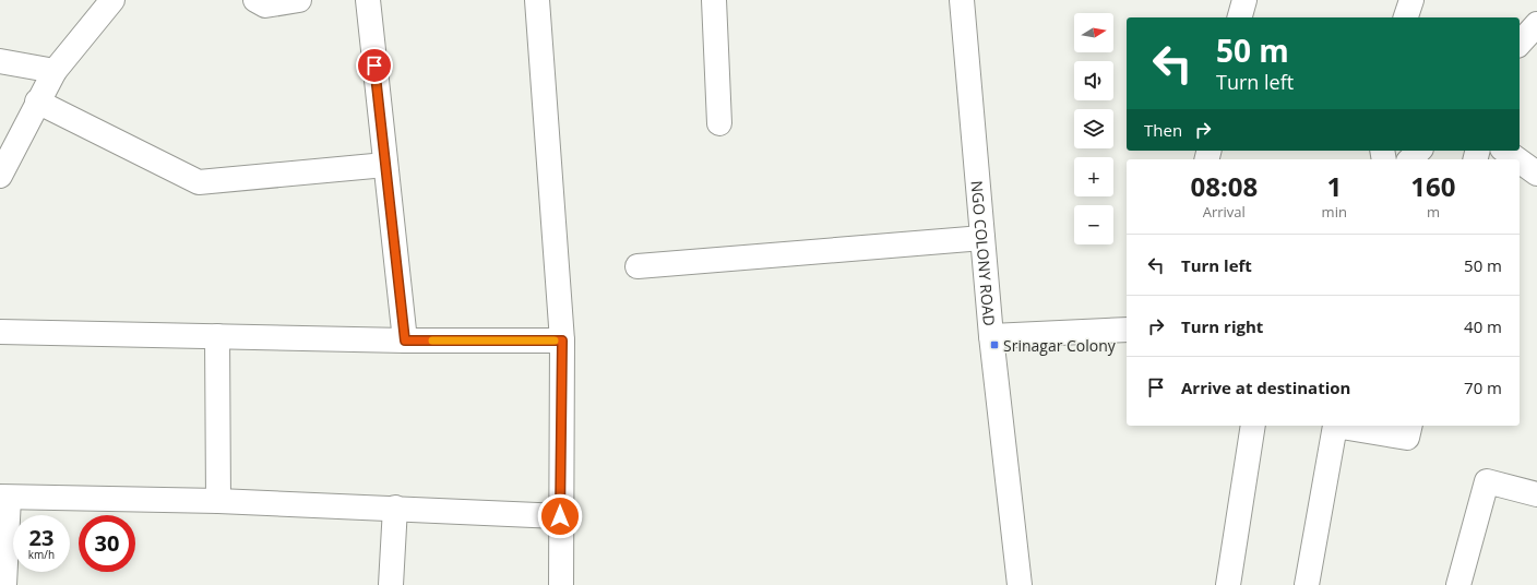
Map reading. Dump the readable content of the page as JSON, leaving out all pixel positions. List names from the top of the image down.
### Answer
{
  "streets": {
    "street": ["NGO COLONY ROAD"]
  },
  "places": {
    "transit": ["Srinagar Colony"]
  },
  "north": "right",
  "page": {
    "map_buttons": ["+", "−"],
    "turn": ["50 m", "Turn left"],
    "then": "Then",
    "eta": [
      "08:08",
      "Arrival",
      "1",
      "min",
      "160",
      "m"
    ],
    "list": [
      {
        "name": "Turn left",
        "value": "50 m"
      },
      {
        "name": "Turn right",
        "value": "40 m"
      },
      {
        "name": "Arrive at destination",
        "value": "70 m"
      }
    ],
    "speed": "23 km/h",
    "limit": "30"
  }
}
